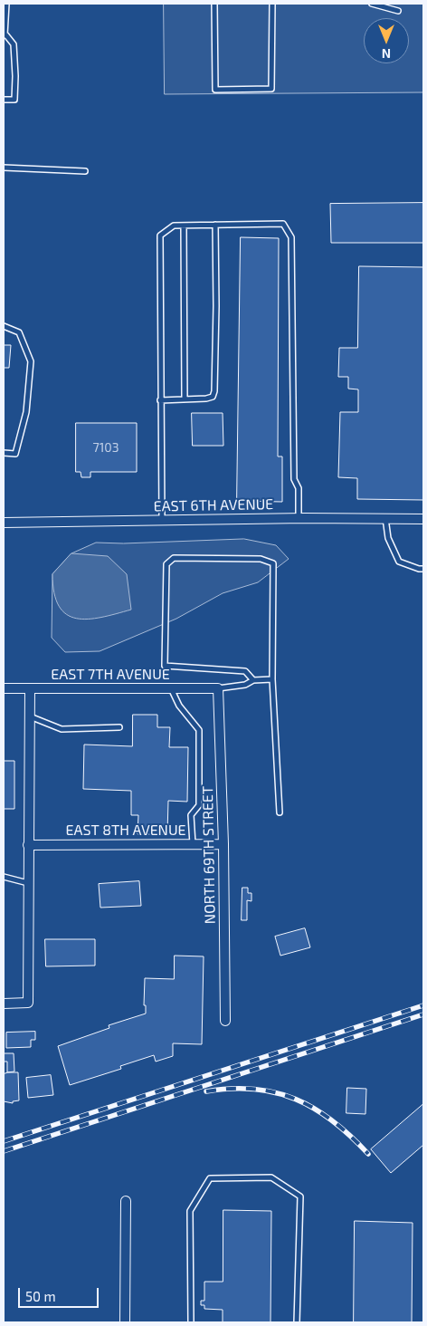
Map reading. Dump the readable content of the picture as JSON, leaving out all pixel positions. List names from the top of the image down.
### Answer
{
  "streets": {
    "street": [
      "EAST 6TH AVENUE",
      "EAST 7TH AVENUE",
      "EAST 8TH AVENUE",
      "NORTH 69TH STREET"
    ]
  },
  "crossings": [
    ["EAST 7TH AVENUE", "NORTH 69TH STREET"],
    ["EAST 8TH AVENUE", "NORTH 69TH STREET"]
  ],
  "house_numbers": ["7103"],
  "scale_bar": "50 m",
  "north": "bottom"
}
